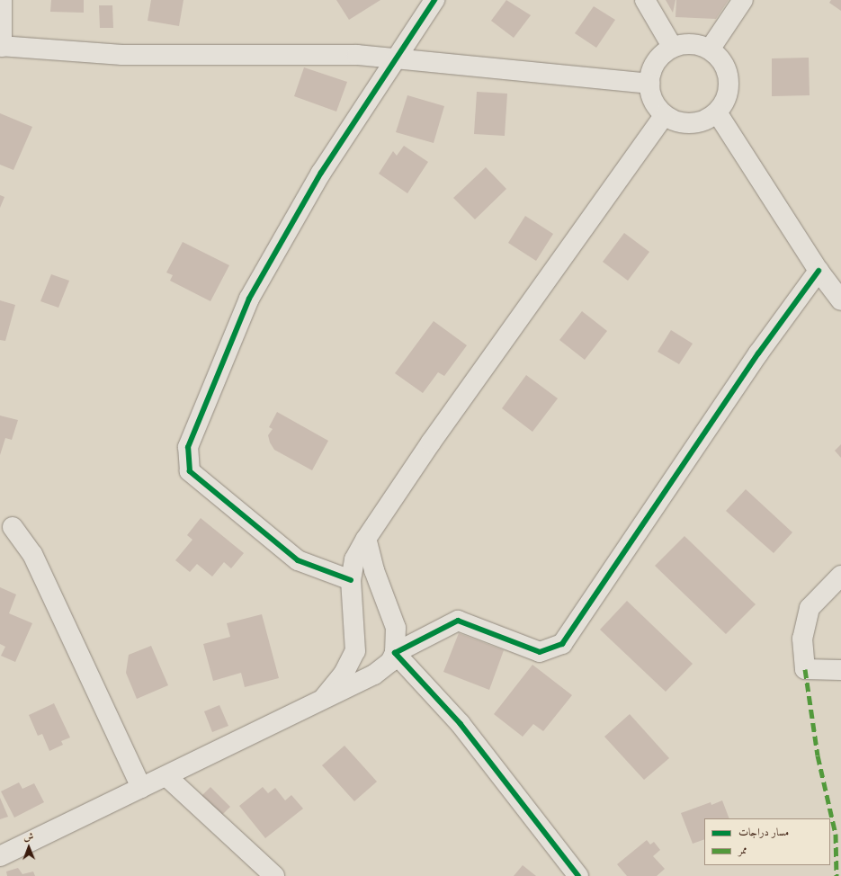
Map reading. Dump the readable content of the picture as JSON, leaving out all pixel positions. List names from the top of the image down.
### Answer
{
  "legend": ["مسار دراجات", "ممر"],
  "north": "top"
}
